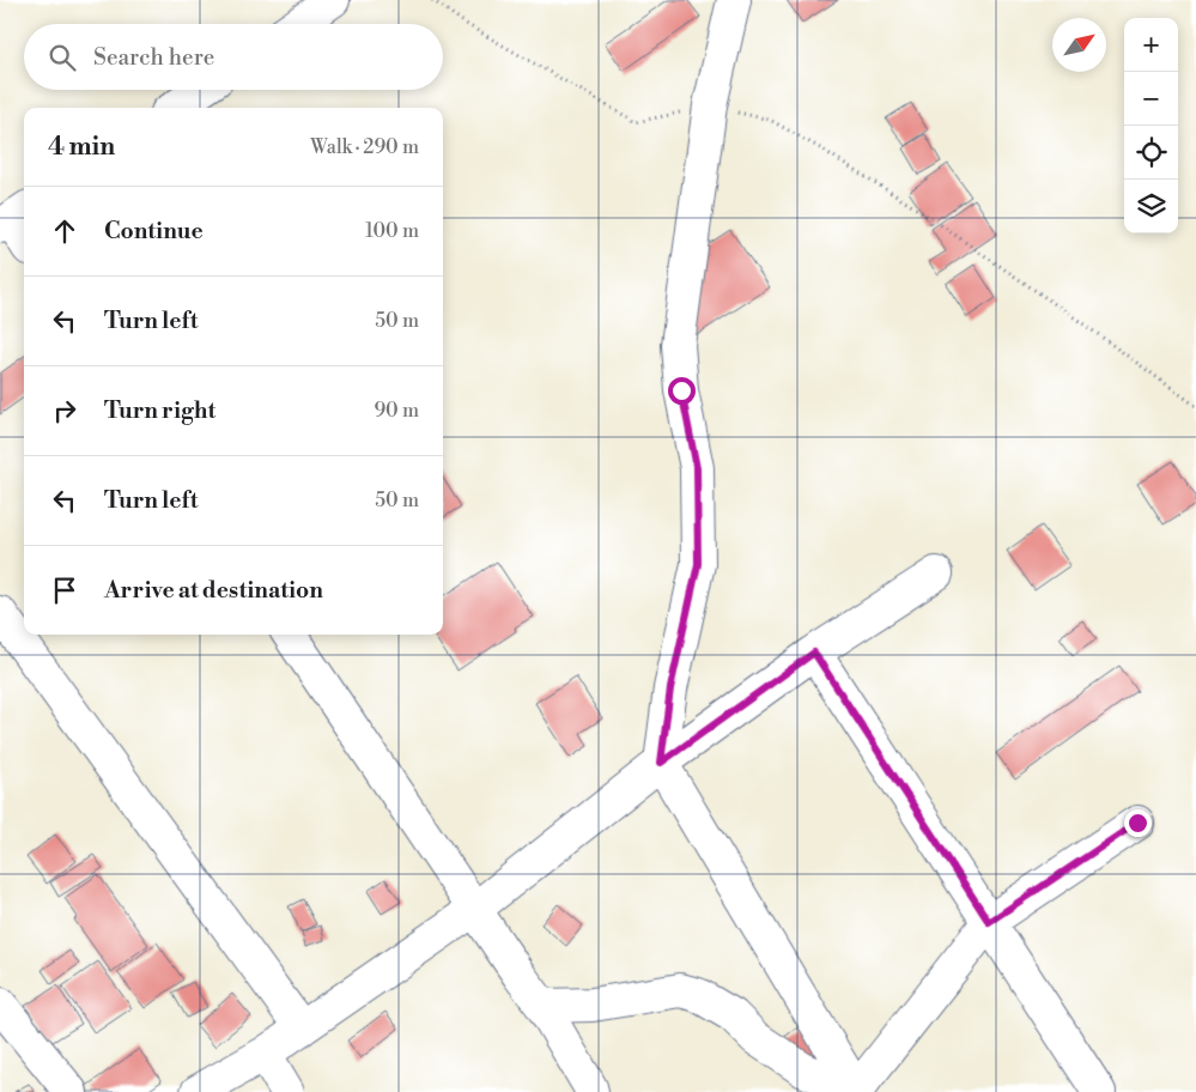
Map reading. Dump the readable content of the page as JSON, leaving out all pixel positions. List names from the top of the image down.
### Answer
{
  "north": "top right",
  "page": {
    "map_buttons": ["+", "−"],
    "search": "Search here",
    "heading": ["4 min", "Walk · 290 m"],
    "list": [
      ["Continue", "100 m"],
      ["Turn left", "50 m"],
      ["Turn right", "90 m"],
      ["Turn left", "50 m"],
      "Arrive at destination"
    ]
  }
}
